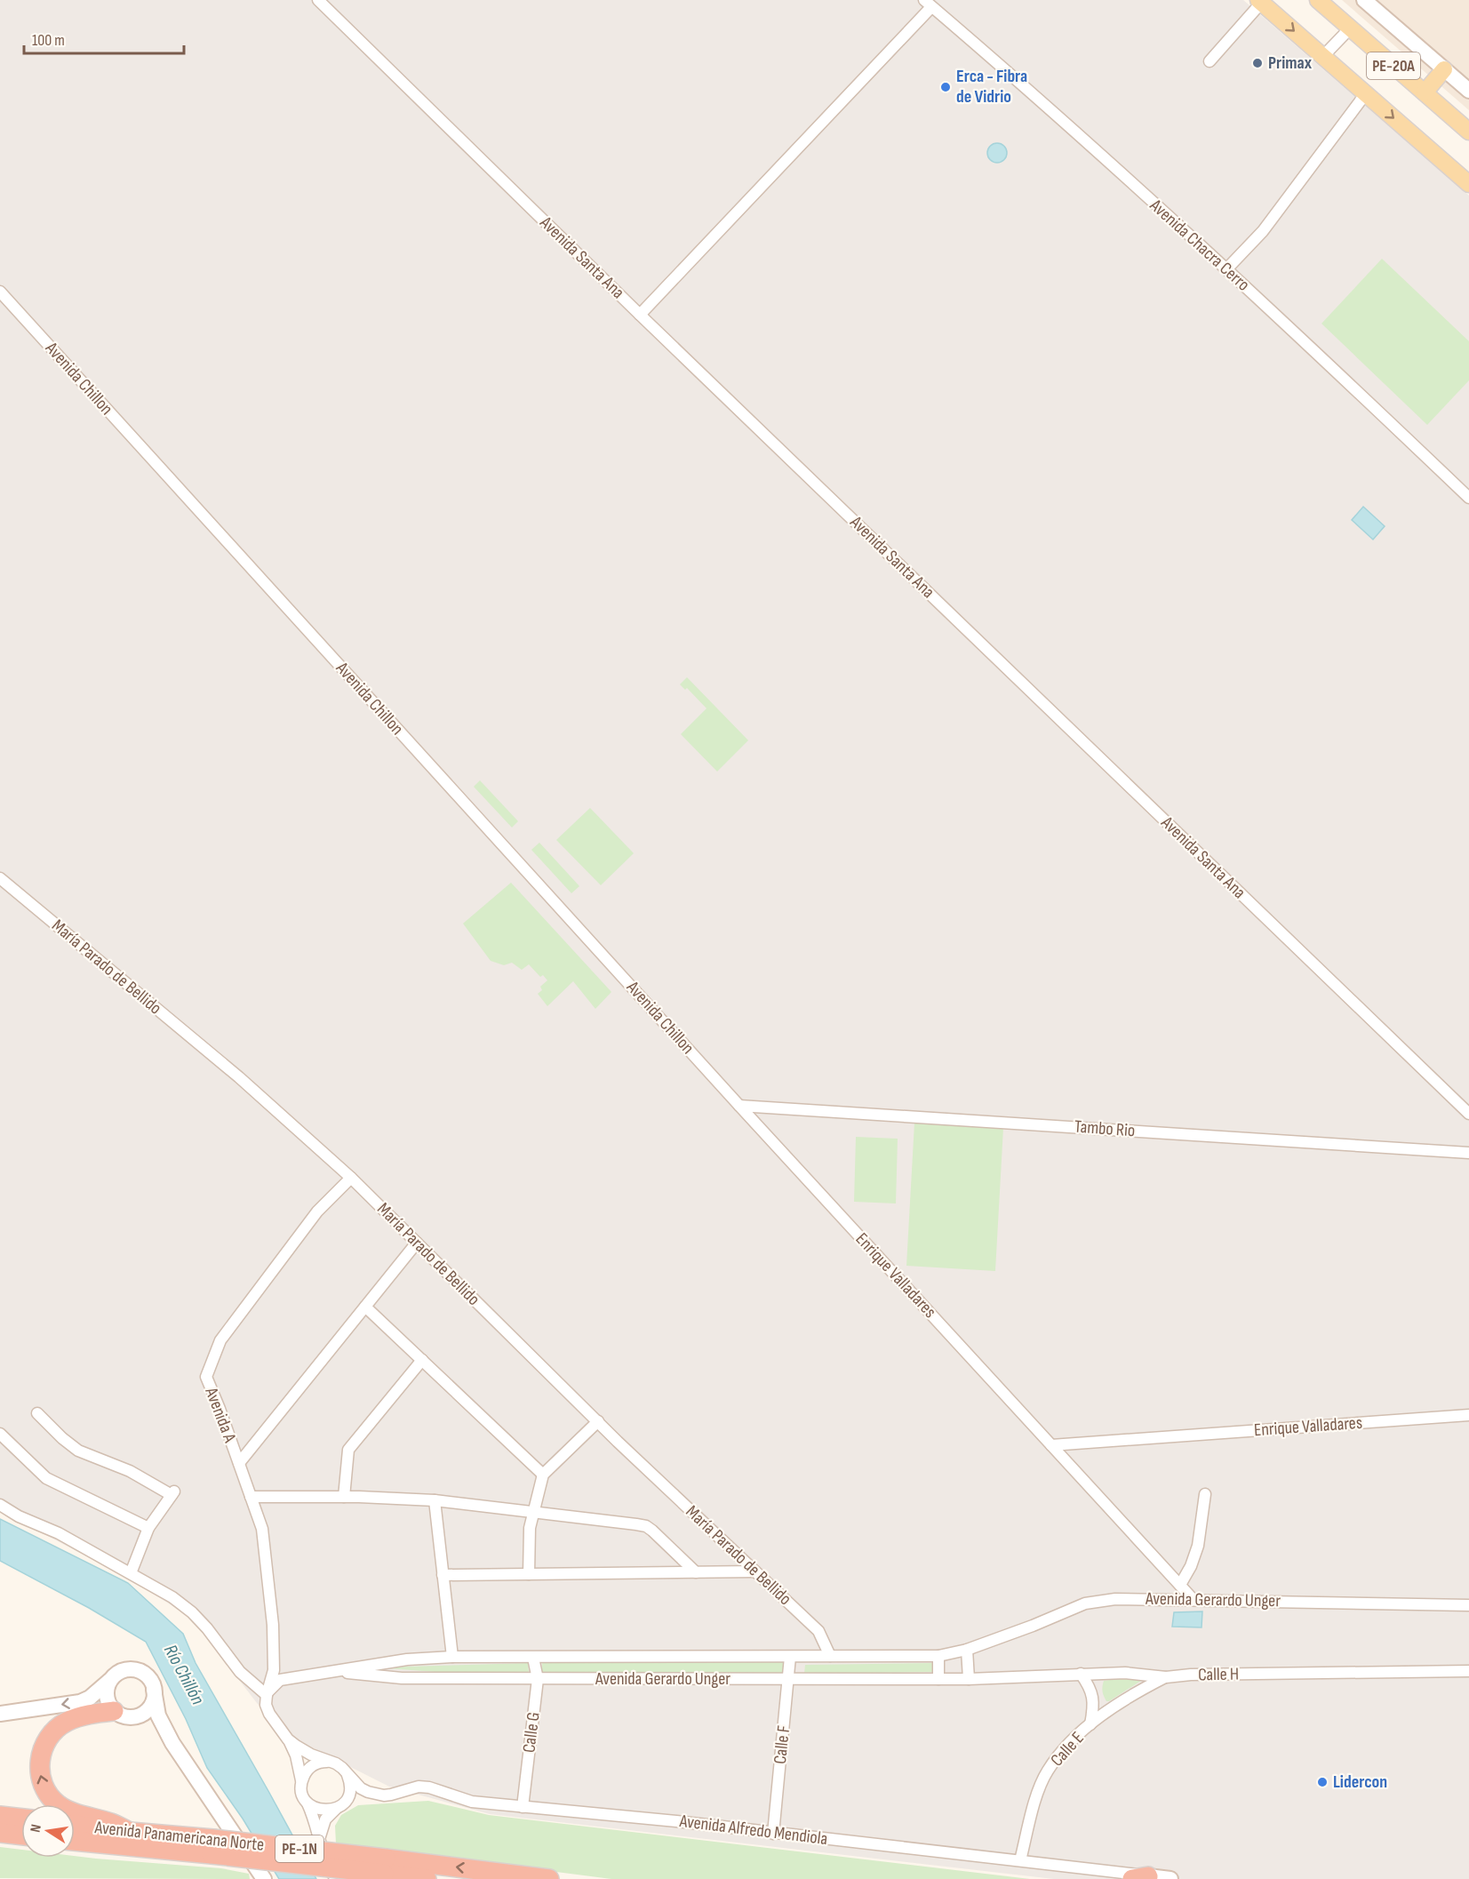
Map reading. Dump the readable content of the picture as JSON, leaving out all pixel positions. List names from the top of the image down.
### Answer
{
  "streets": {
    "highway": ["Avenida Panamericana Norte", "PE-1N"],
    "main road": ["PE-20A", "Avenida Alfredo Mendiola"],
    "street": [
      "Avenida Chacra Cerro",
      "Avenida Santa Ana",
      "Avenida Chillon",
      "María Parado de Bellido",
      "Tambo Rio",
      "Enrique Valladares",
      "Avenida A",
      "Avenida Gerardo Unger",
      "Calle H",
      "Calle G",
      "Calle F",
      "Calle E"
    ]
  },
  "crossings": [
    ["Avenida Chillon", "Tambo Rio"],
    ["Avenida Chillon", "Enrique Valladares"],
    ["María Parado de Bellido", "Avenida A"],
    ["María Parado de Bellido", "Avenida Gerardo Unger"],
    ["Tambo Rio", "Enrique Valladares"],
    ["Enrique Valladares", "Avenida Gerardo Unger"],
    ["Avenida A", "Avenida Gerardo Unger"],
    ["Avenida A", "Avenida Alfredo Mendiola"],
    ["Avenida Gerardo Unger", "Calle H"],
    ["Avenida Gerardo Unger", "Calle G"],
    ["Avenida Gerardo Unger", "Calle F"],
    ["Avenida Gerardo Unger", "Avenida Alfredo Mendiola"],
    ["Calle H", "Calle E"],
    ["Calle G", "Avenida Alfredo Mendiola"],
    ["Calle F", "Avenida Alfredo Mendiola"],
    ["Calle E", "Avenida Alfredo Mendiola"]
  ],
  "water": ["Río Chillón"],
  "places": ["Primax", "Erca - Fibra de Vidrio", "Lidercon"],
  "scale_bar": "100 m",
  "north": "left"
}
